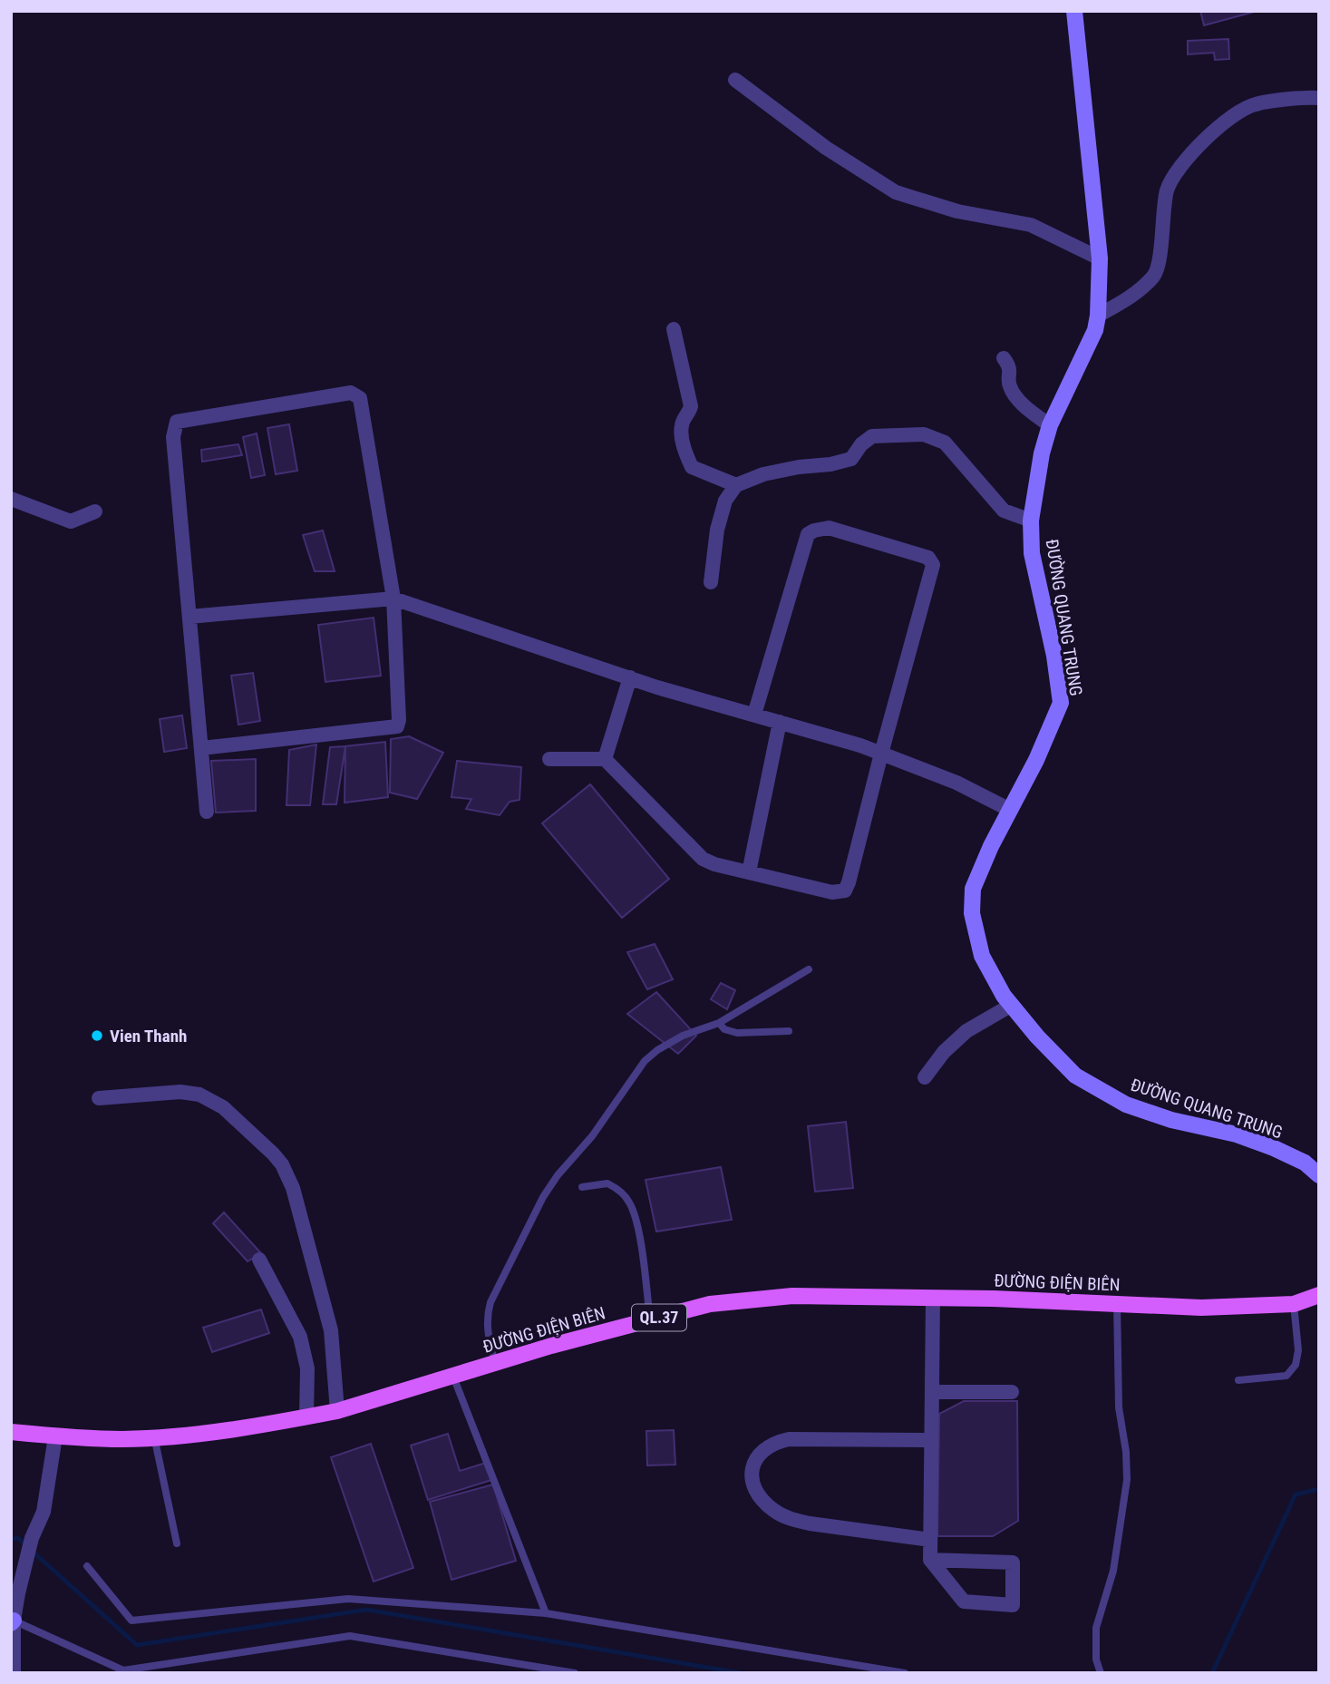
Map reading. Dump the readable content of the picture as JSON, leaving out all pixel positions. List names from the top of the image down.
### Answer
{
  "streets": {
    "main road": ["ĐƯỜNG ĐIỆN BIÊN", "QL.37"],
    "street": ["ĐƯỜNG QUANG TRUNG"]
  },
  "places": ["Vien Thanh"]
}
